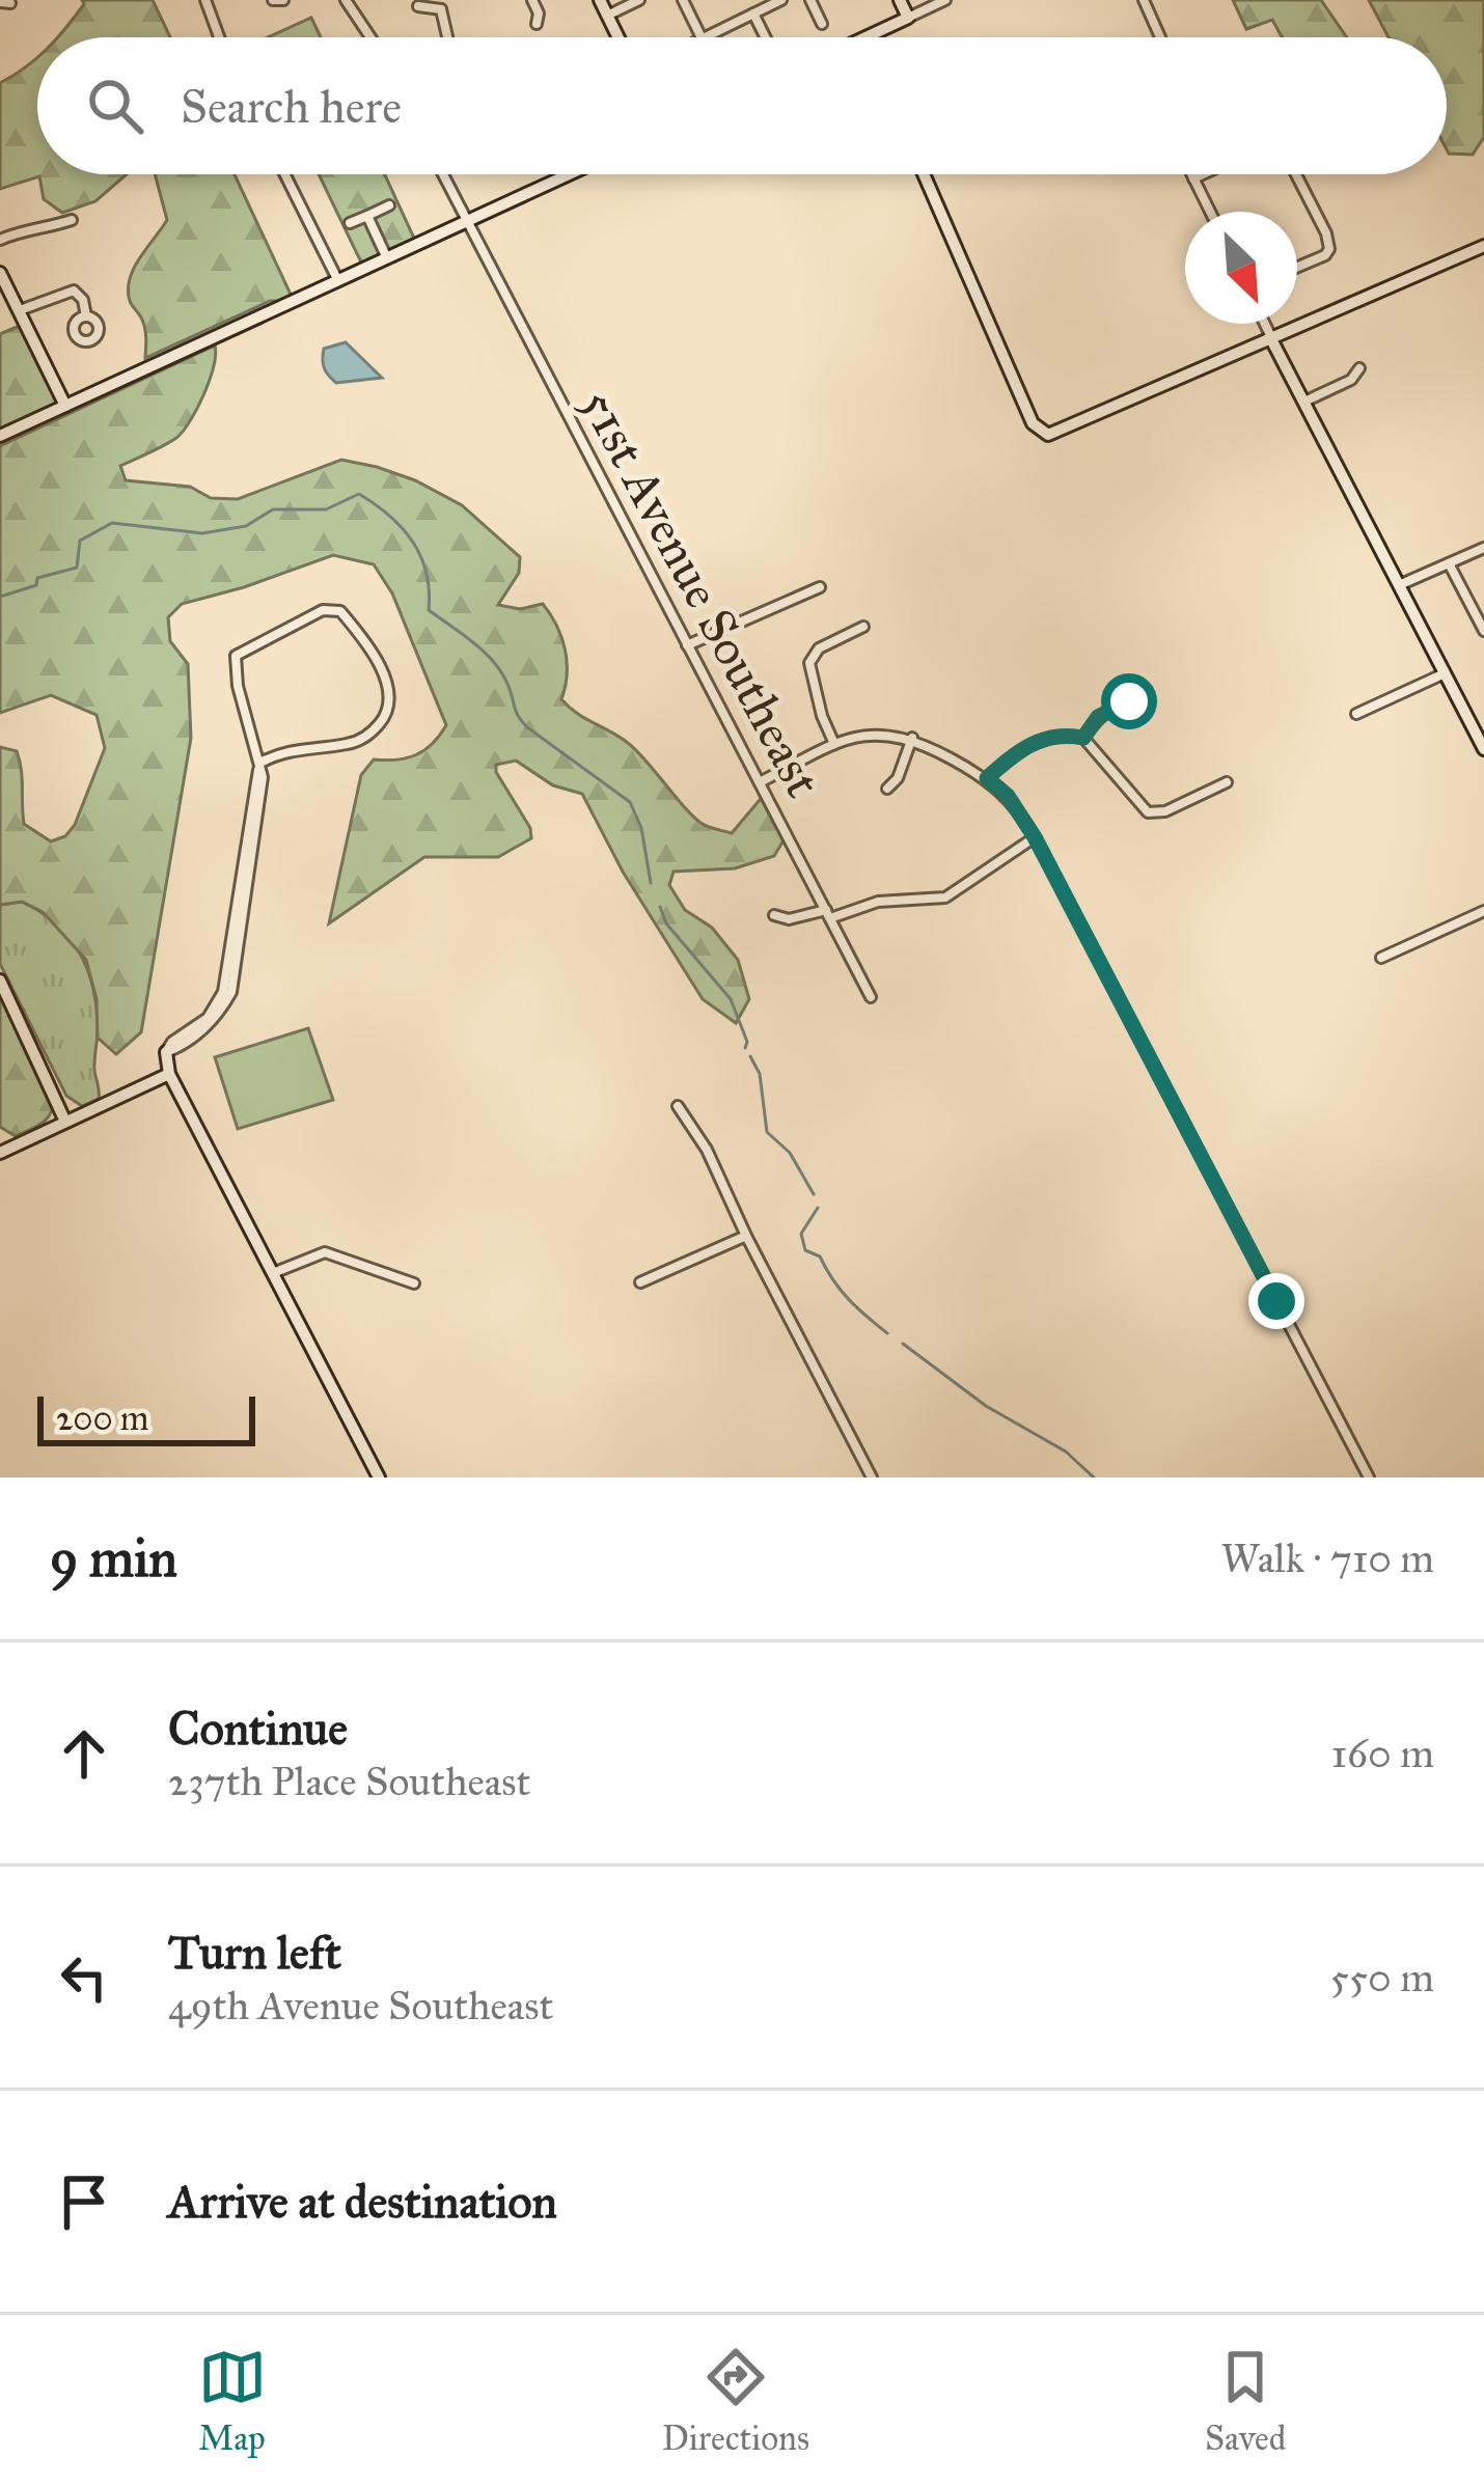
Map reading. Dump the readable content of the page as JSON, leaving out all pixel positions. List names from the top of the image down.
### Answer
{
  "streets": {
    "street": ["51st Avenue Southeast"]
  },
  "scale_bar": "200 m",
  "north": "bottom right",
  "page": {
    "search": "Search here",
    "scale": "200 m",
    "heading": ["9 min", "Walk · 710 m"],
    "list": [
      ["Continue", "237th Place Southeast", "160 m"],
      ["Turn left", "49th Avenue Southeast", "550 m"],
      "Arrive at destination"
    ],
    "nav": ["Map", "Directions", "Saved"]
  }
}
